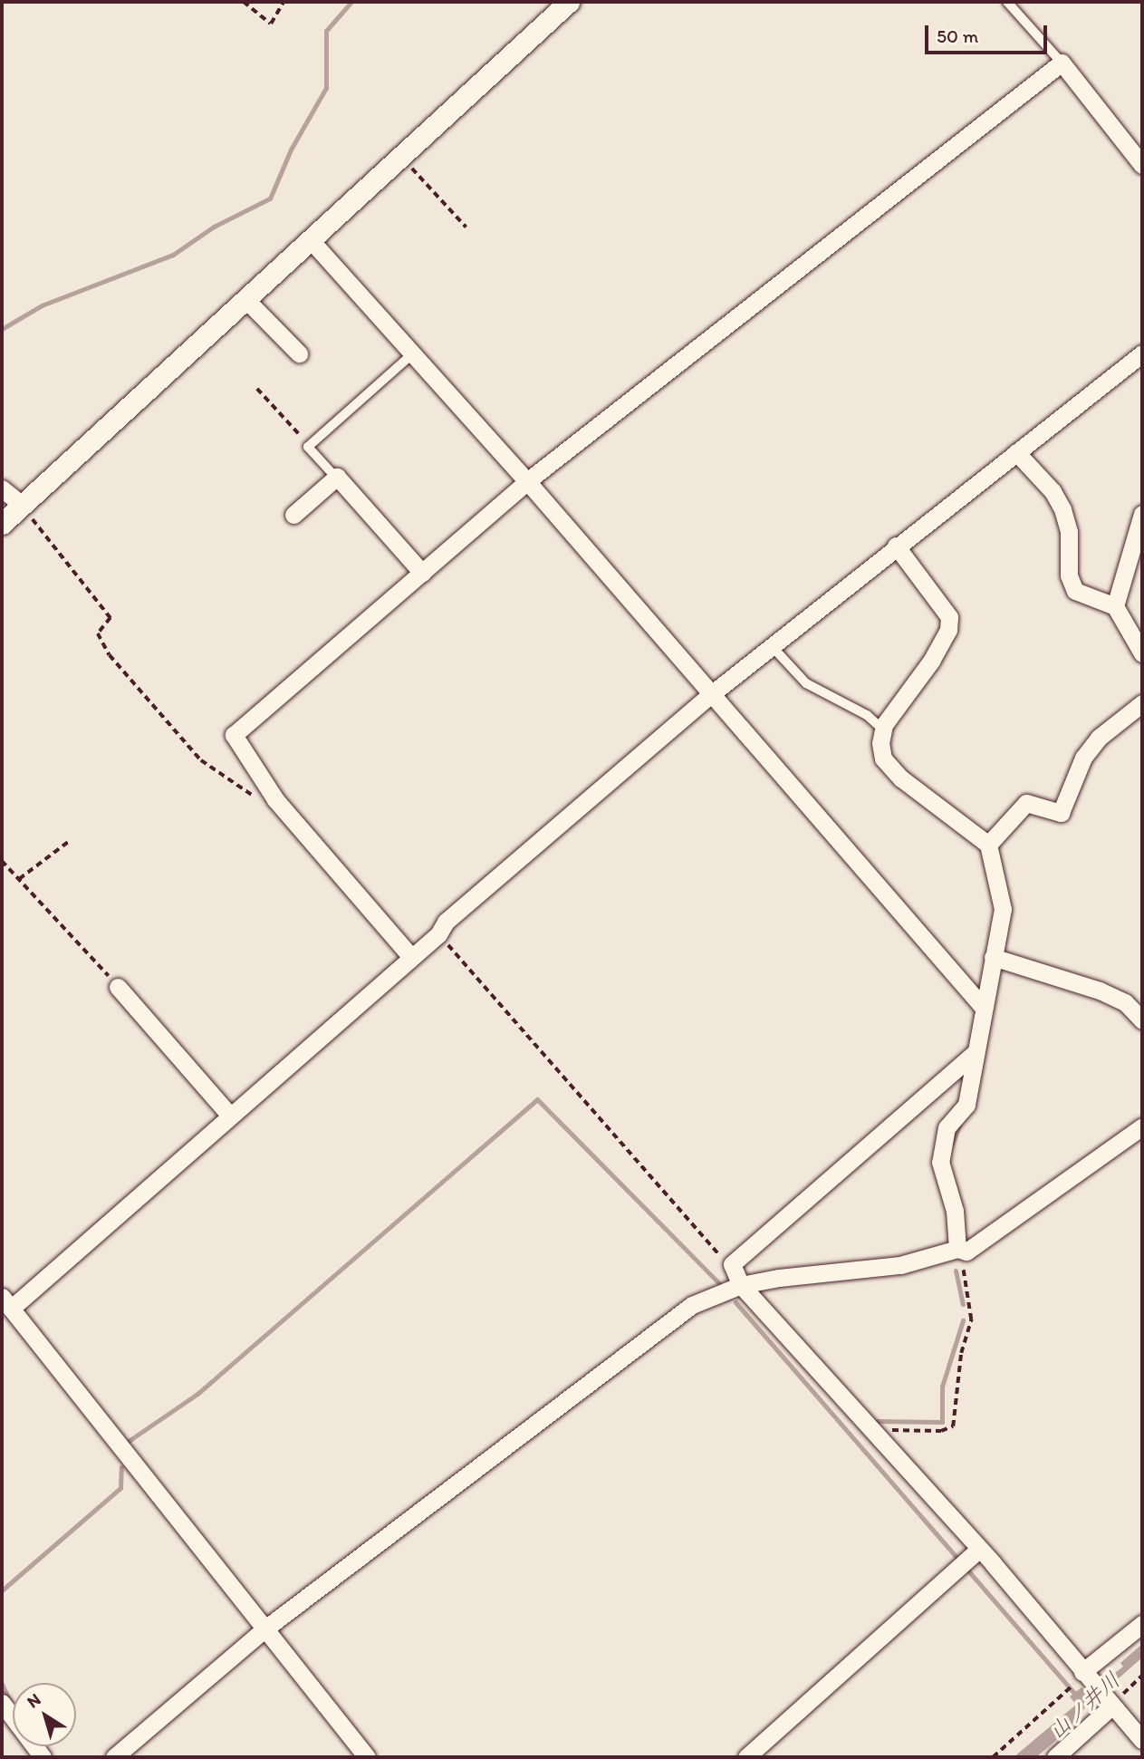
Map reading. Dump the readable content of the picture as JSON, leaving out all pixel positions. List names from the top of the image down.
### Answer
{
  "water": ["山ノ井川"],
  "scale_bar": "50 m",
  "north": "top left"
}
